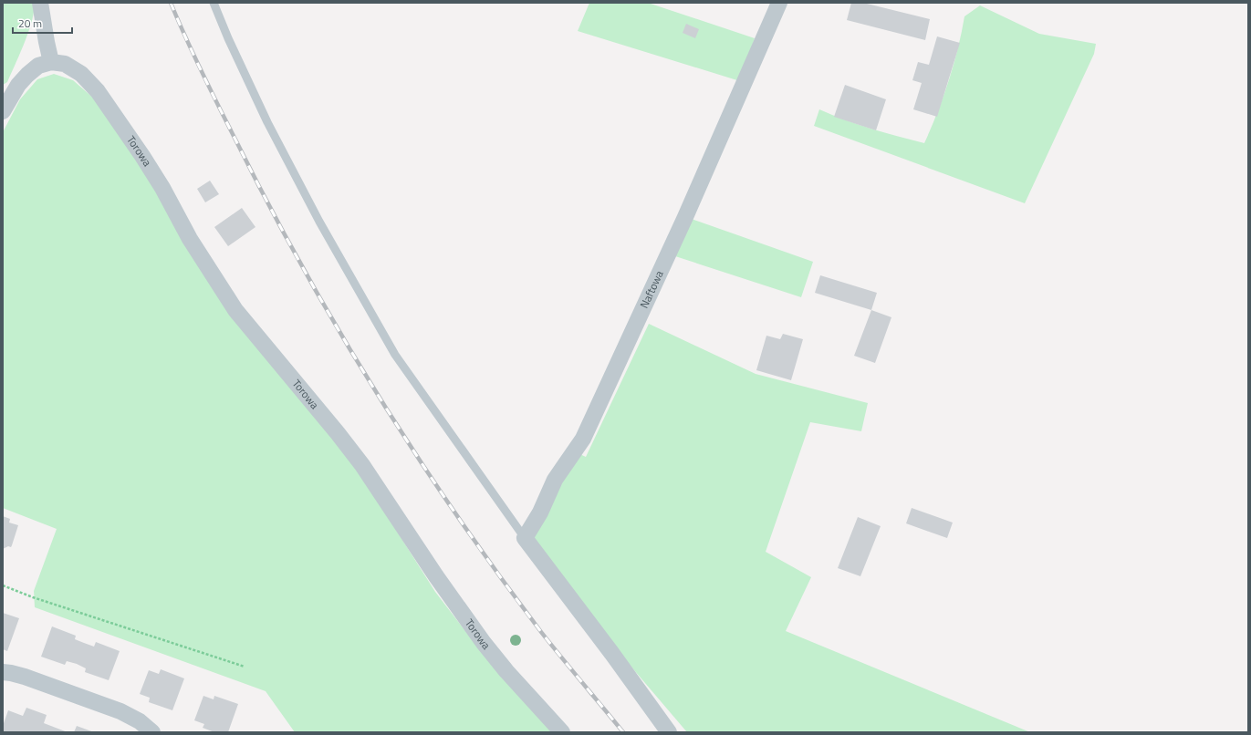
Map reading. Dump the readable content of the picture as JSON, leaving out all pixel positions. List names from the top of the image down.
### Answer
{
  "streets": {
    "street": ["Torowa", "Naftowa"]
  },
  "scale_bar": "20 m"
}
